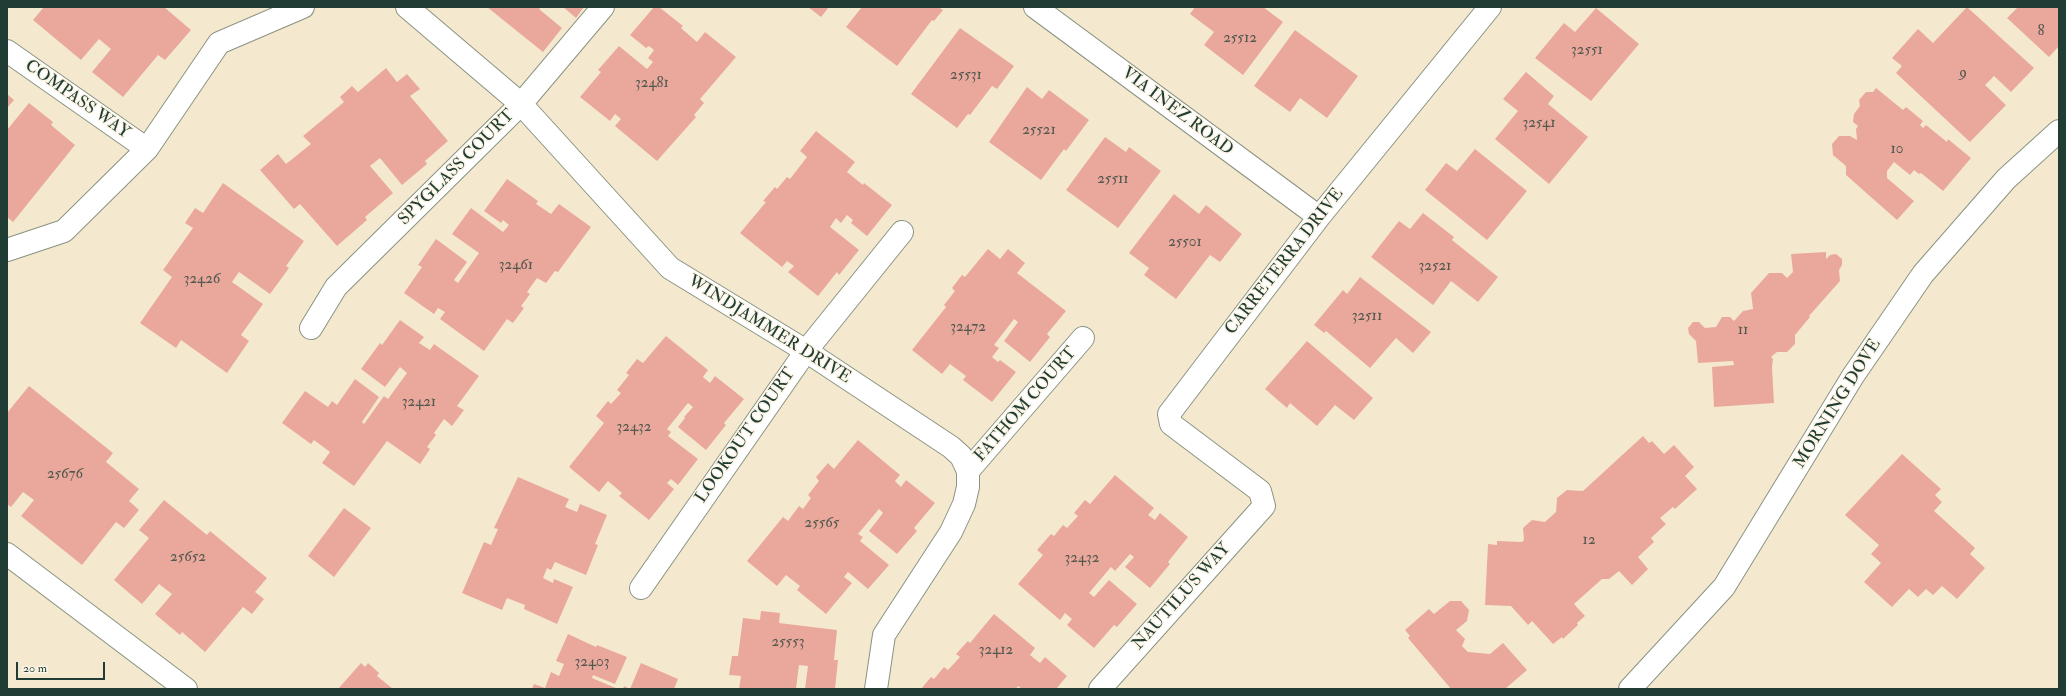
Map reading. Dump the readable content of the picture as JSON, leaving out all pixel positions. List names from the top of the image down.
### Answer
{
  "streets": {
    "street": [
      "COMPASS WAY",
      "VIA INEZ ROAD",
      "SPYGLASS COURT",
      "CARRETERRA DRIVE",
      "WINDJAMMER DRIVE",
      "MORNING DOVE",
      "FATHOM COURT",
      "LOOKOUT COURT",
      "NAUTILUS WAY"
    ]
  },
  "crossings": [
    ["VIA INEZ ROAD", "CARRETERRA DRIVE"],
    ["SPYGLASS COURT", "WINDJAMMER DRIVE"],
    ["CARRETERRA DRIVE", "NAUTILUS WAY"],
    ["WINDJAMMER DRIVE", "FATHOM COURT"],
    ["WINDJAMMER DRIVE", "LOOKOUT COURT"]
  ],
  "house_numbers": [
    "8",
    "25512",
    "32551",
    "9",
    "25531",
    "32481",
    "32541",
    "25521",
    "10",
    "25511",
    "25501",
    "32461",
    "32521",
    "32426",
    "32511",
    "32472",
    "11",
    "32421",
    "32432",
    "25676",
    "25565",
    "12",
    "25652",
    "32432",
    "25553",
    "32412",
    "32403"
  ],
  "scale_bar": "20 m"
}
